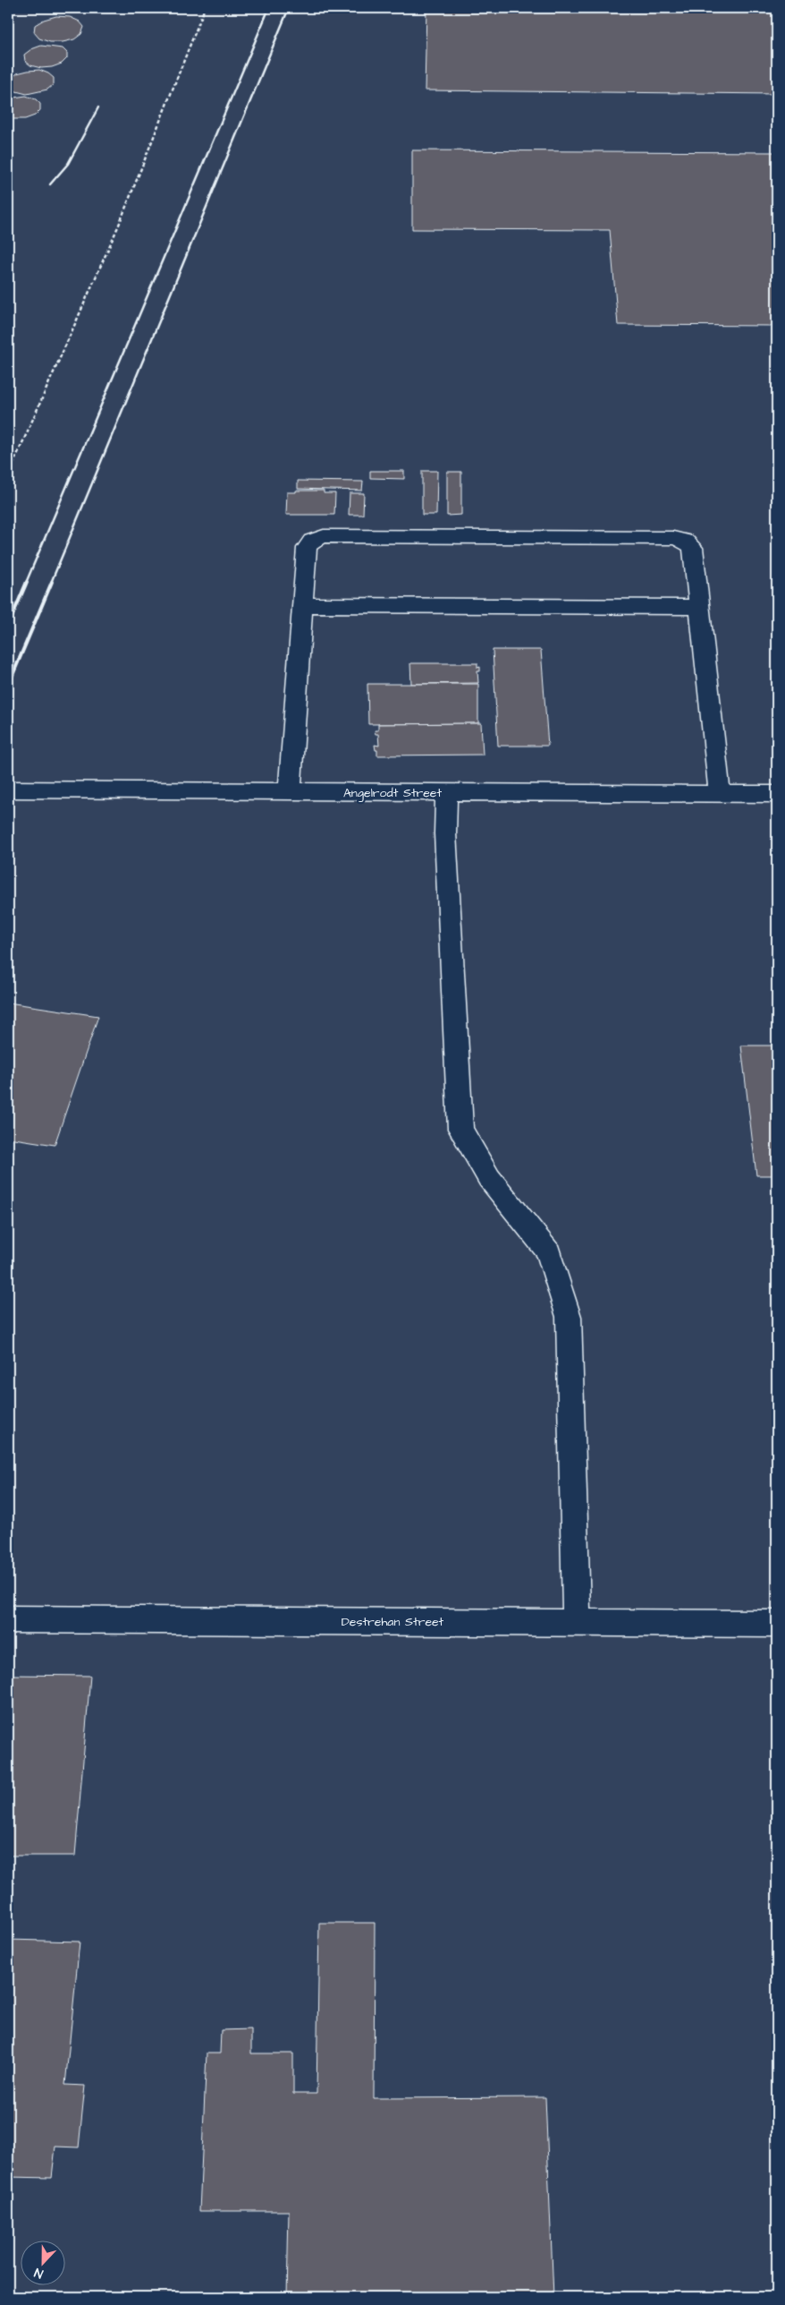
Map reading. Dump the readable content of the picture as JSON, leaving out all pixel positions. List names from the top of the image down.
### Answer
{
  "streets": {
    "street": ["Angelrodt Street", "Destrehan Street"]
  },
  "north": "bottom"
}
